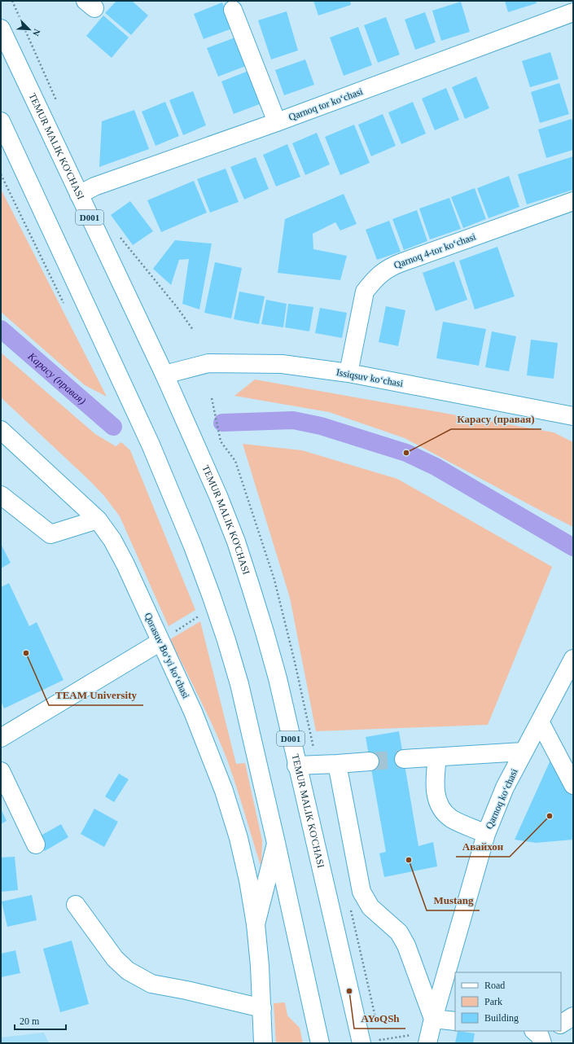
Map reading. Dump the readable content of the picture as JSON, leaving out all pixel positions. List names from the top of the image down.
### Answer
{
  "streets": {
    "main road": [
      "Qarnoq tor koʻchasi",
      "TEMUR MALIK KO'CHASI",
      "D001",
      "Qarnoq 4-tor koʻchasi",
      "Issiqsuv koʻchasi",
      "Qorasuv Bo‘yi koʻchasi",
      "Qarnoq koʻchasi"
    ]
  },
  "crossings": [
    ["Qarnoq tor koʻchasi", "TEMUR MALIK KO'CHASI"],
    ["TEMUR MALIK KO'CHASI", "Issiqsuv koʻchasi"],
    ["Qarnoq 4-tor koʻchasi", "Issiqsuv koʻchasi"]
  ],
  "water": ["Карасу (правая)"],
  "places": [
    "Карасу (правая)",
    "TEAM University",
    "Авайхон",
    "Mustang",
    "AYoQSh"
  ],
  "legend": ["Road", "Park", "Building"],
  "scale_bar": "20 m",
  "north": "bottom right"
}
